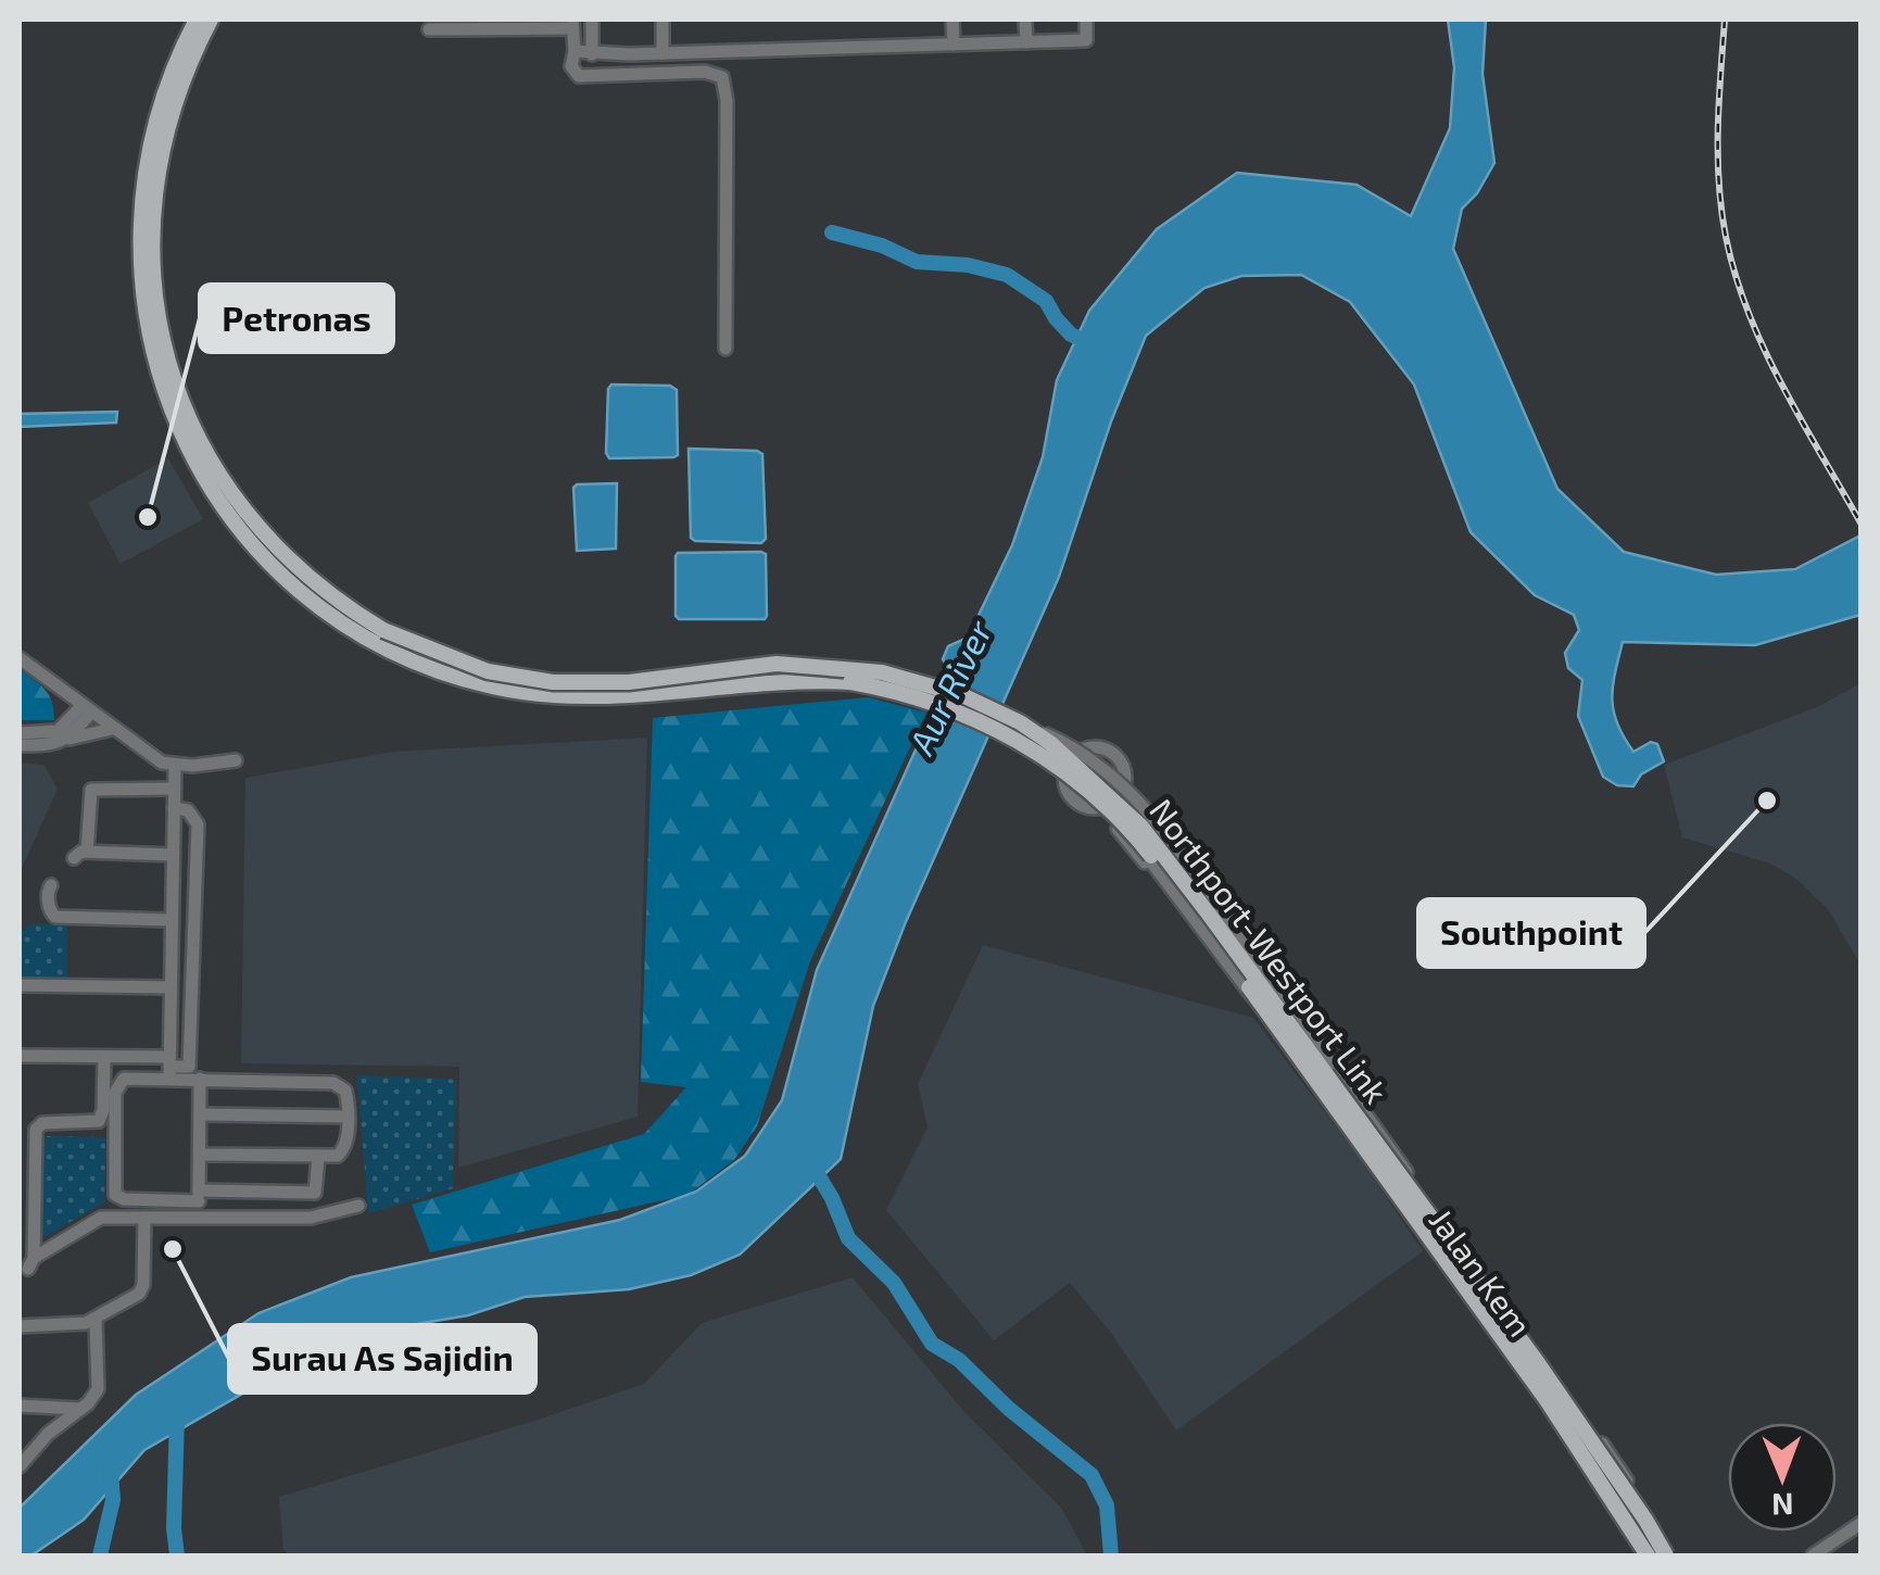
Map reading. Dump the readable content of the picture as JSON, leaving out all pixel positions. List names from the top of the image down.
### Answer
{
  "streets": {
    "main road": ["Northport-Westport Link"],
    "street": ["Jalan Kem"]
  },
  "crossings": [
    ["Northport-Westport Link", "Jalan Kem"]
  ],
  "water": ["Aur River"],
  "places": ["Petronas", "Southpoint", "Surau As Sajidin"],
  "north": "bottom"
}
